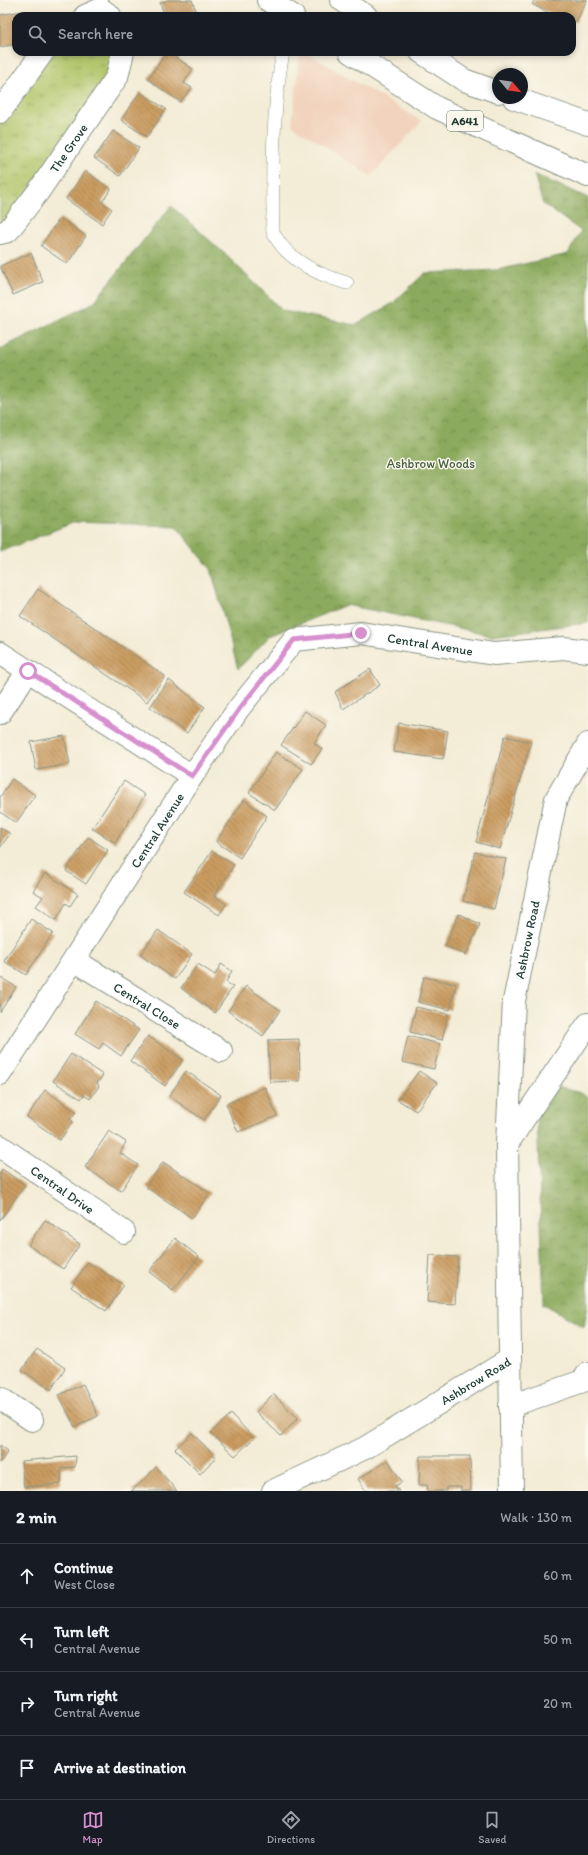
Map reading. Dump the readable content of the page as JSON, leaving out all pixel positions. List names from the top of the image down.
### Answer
{
  "streets": {
    "street": [
      "A641",
      "The Grove",
      "Central Avenue",
      "Ashbrow Road",
      "Central Close",
      "Central Drive"
    ]
  },
  "crossings": [
    ["Central Avenue", "Central Close"]
  ],
  "parks": ["Ashbrow Woods"],
  "north": "bottom right",
  "page": {
    "search": "Search here",
    "heading": ["2 min", "Walk · 130 m"],
    "list": [
      ["Continue", "West Close", "60 m"],
      ["Turn left", "Central Avenue", "50 m"],
      ["Turn right", "Central Avenue", "20 m"],
      "Arrive at destination"
    ],
    "nav": ["Map", "Directions", "Saved"]
  }
}
